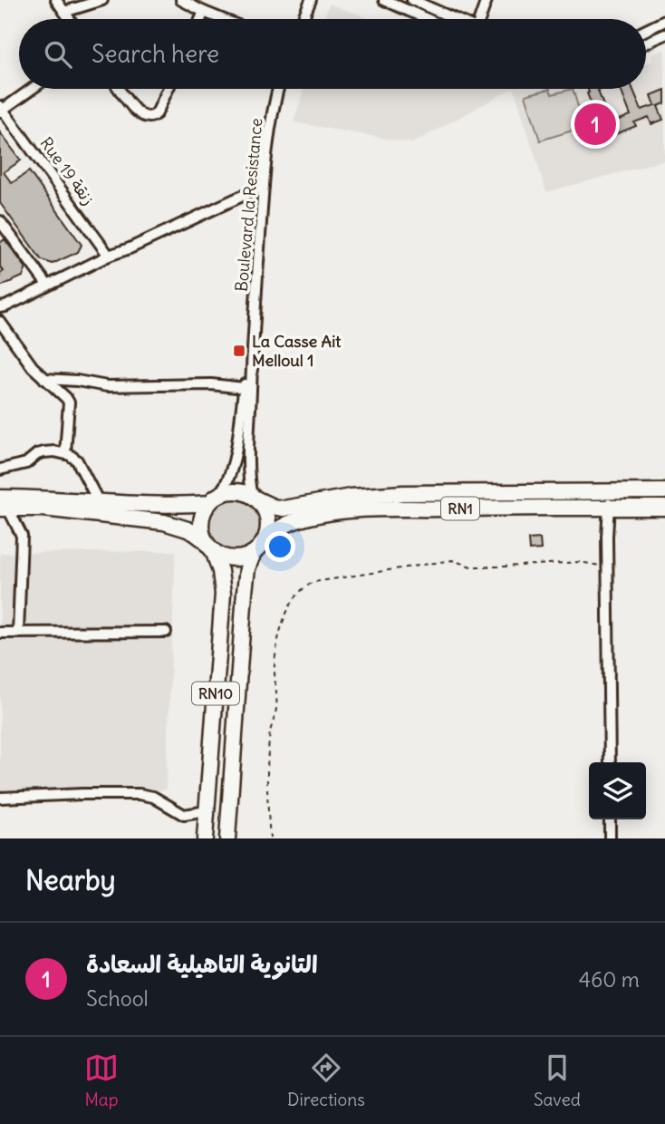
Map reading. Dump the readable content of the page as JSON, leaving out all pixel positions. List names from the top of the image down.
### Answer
{
  "streets": {
    "highway": ["RN1", "RN10"],
    "street": ["Rue 19 زنقة", "Boulevard la Resistance"]
  },
  "crossings": [
    ["Boulevard la Resistance", "RN1"],
    ["Boulevard la Resistance", "RN10"],
    ["RN1", "RN10"]
  ],
  "places": {
    "transit": ["La Casse Ait Melloul 1"]
  },
  "page": {
    "search": "Search here",
    "pins": "1",
    "heading": "Nearby",
    "list": [
      {
        "mark": "1",
        "name": "التانوية التاهيلية السعادة",
        "note": "School",
        "value": "460 m"
      }
    ],
    "nav": ["Map", "Directions", "Saved"]
  }
}
